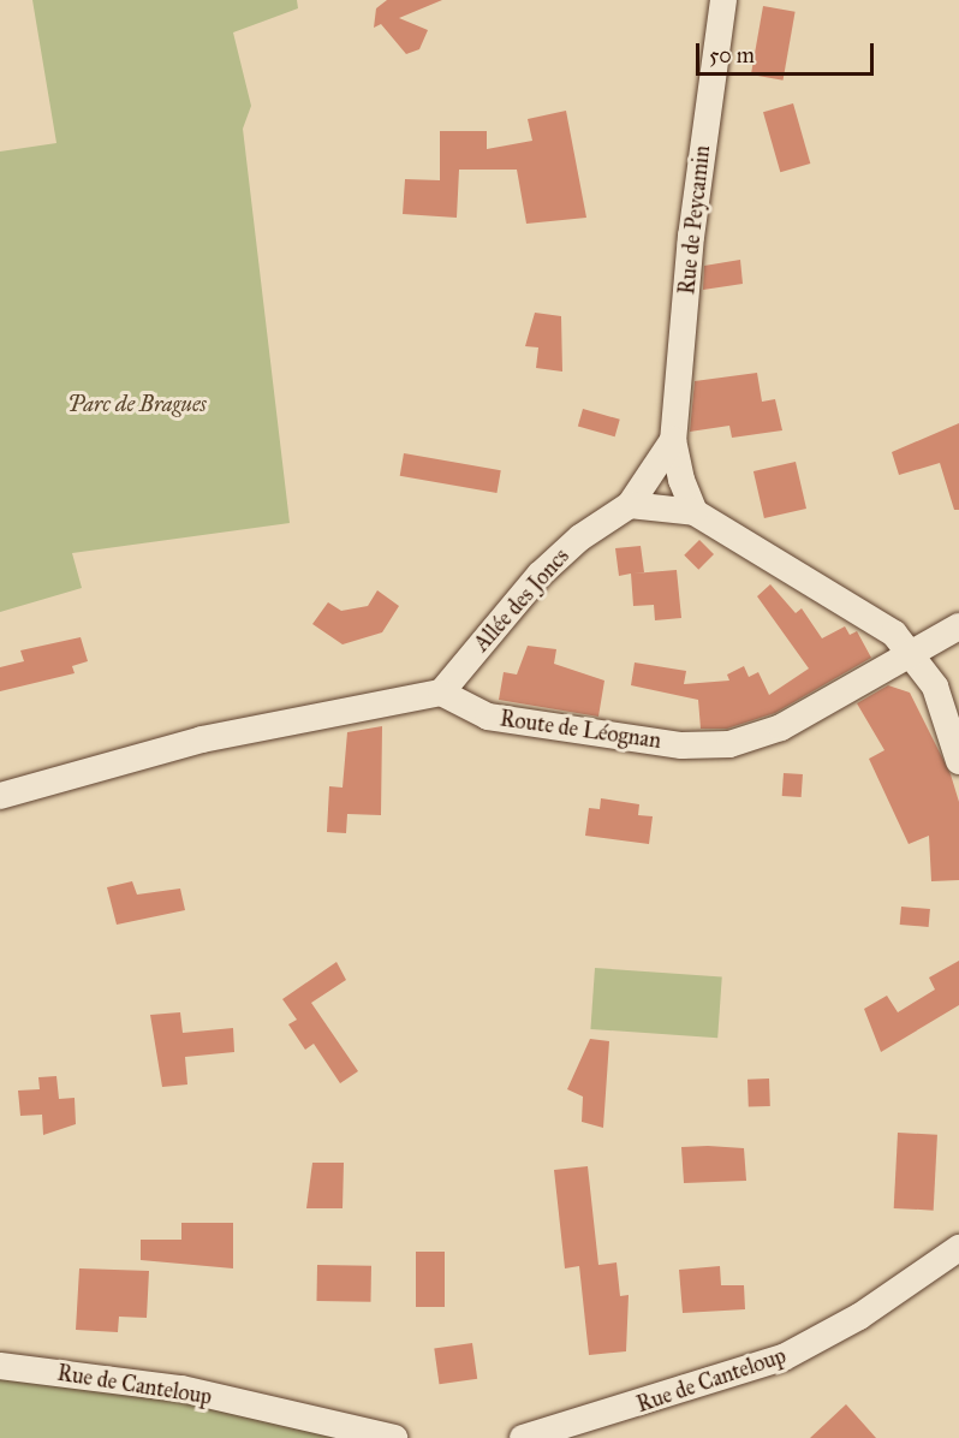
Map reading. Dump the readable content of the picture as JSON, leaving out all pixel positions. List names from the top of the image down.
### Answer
{
  "streets": {
    "street": [
      "Rue de Peycamin",
      "Allée des Joncs",
      "Route de Léognan",
      "Rue de Canteloup"
    ]
  },
  "crossings": [
    ["Rue de Peycamin", "Allée des Joncs"],
    ["Allée des Joncs", "Route de Léognan"]
  ],
  "parks": ["Parc de Bragues"],
  "scale_bar": "50 m"
}
